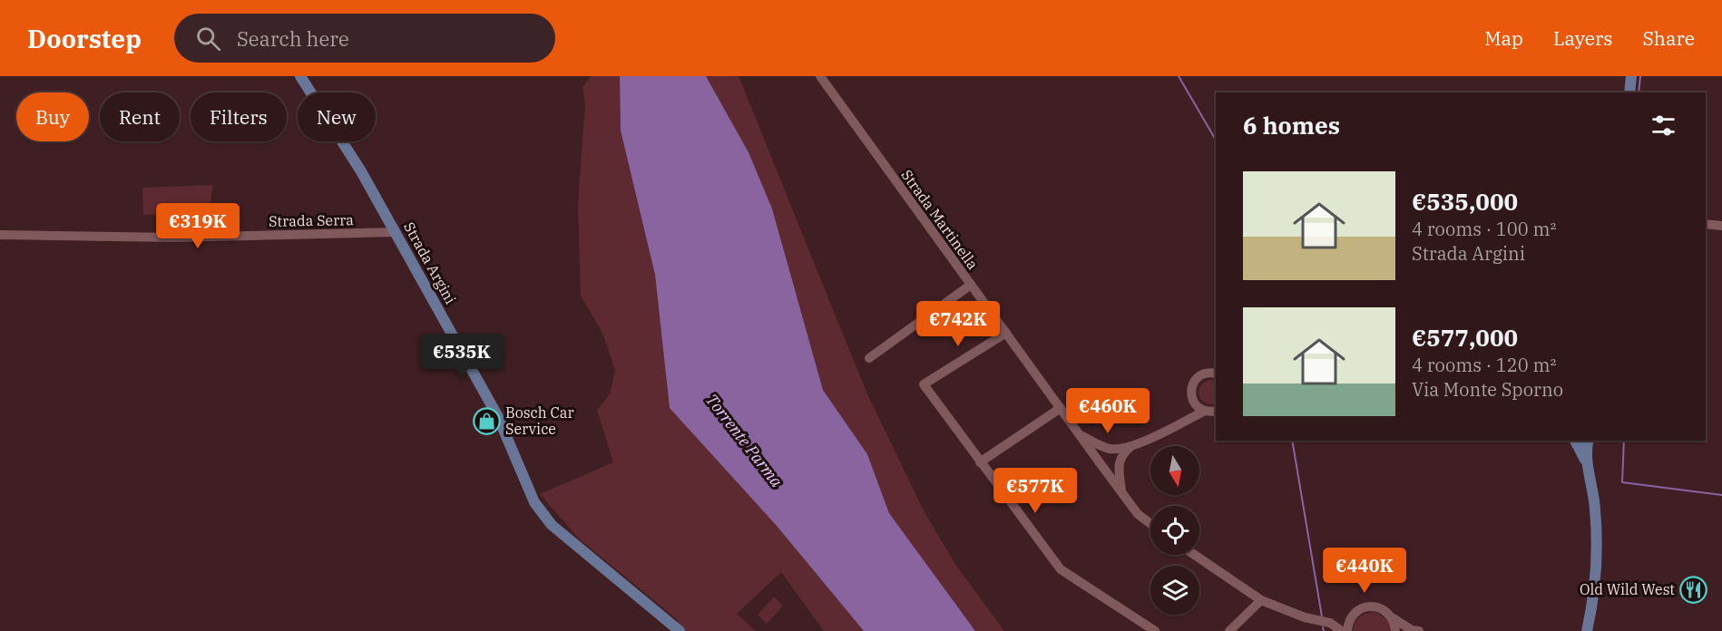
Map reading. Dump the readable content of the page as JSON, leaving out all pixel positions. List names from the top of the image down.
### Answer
{
  "streets": {
    "main road": ["Strada Argini"],
    "street": ["Strada Martinella", "Strada Serra"]
  },
  "crossings": [
    ["Strada Serra", "Strada Argini"]
  ],
  "water": ["Torrente Parma"],
  "places": {
    "shop": ["Bosch Car Service"],
    "restaurant": ["Old Wild West"]
  },
  "north": "bottom",
  "page": {
    "header": "Doorstep",
    "search": "Search here",
    "nav": ["Map", "Layers", "Share"],
    "chip": [
      "Buy",
      "Rent",
      "Filters",
      "New"
    ],
    "heading": "6 homes",
    "list": [
      {
        "name": "€535,000",
        "note": "4 rooms · 100 m² · Strada Argini"
      },
      {
        "name": "€577,000",
        "note": "4 rooms · 120 m² · Via Monte Sporno"
      }
    ],
    "price": [
      "€319K",
      "€742K",
      "€535K",
      "€460K",
      "€577K",
      "€440K"
    ]
  }
}
